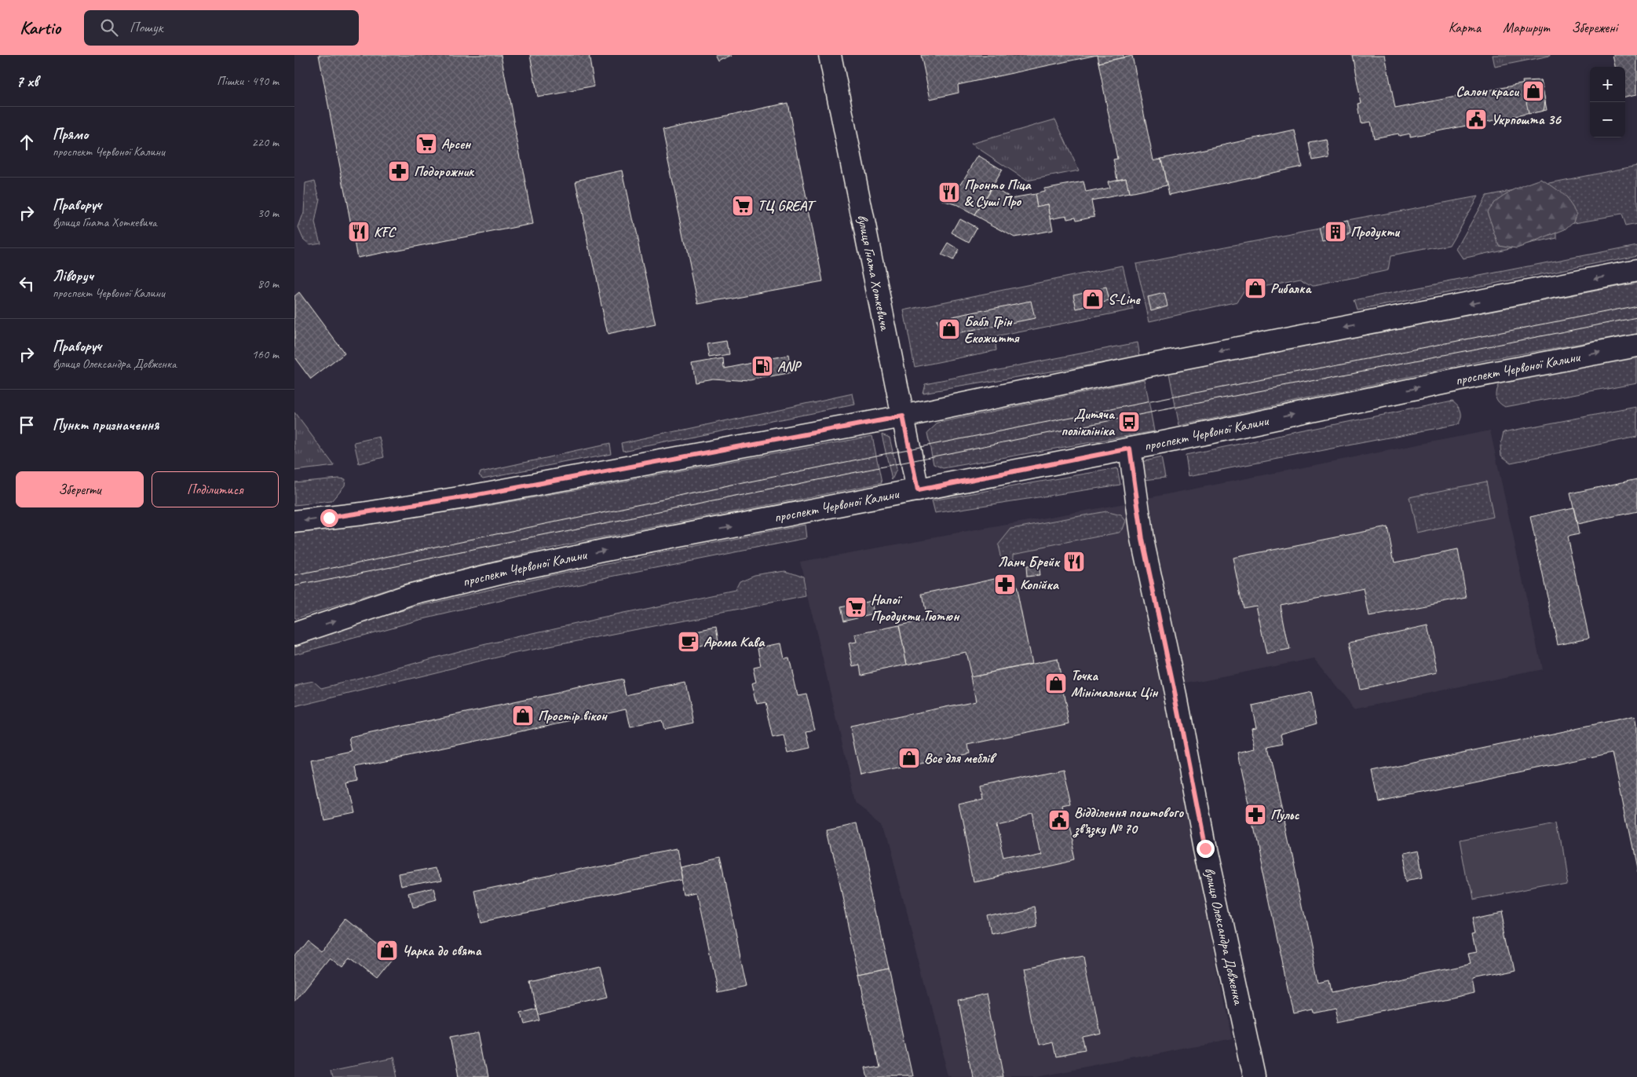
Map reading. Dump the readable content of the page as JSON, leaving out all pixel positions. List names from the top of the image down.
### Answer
{
  "streets": {
    "main road": ["вулиця Гната Хоткевича", "проспект Червоної Калини", "вулиця Олександра Довженка"]
  },
  "crossings": [
    ["вулиця Гната Хоткевича", "проспект Червоної Калини"],
    ["проспект Червоної Калини", "вулиця Олександра Довженка"]
  ],
  "places": {
    "shop": [
      "Салон краси",
      "Рибалка",
      "S-Line",
      "Бабл Грін Eкожиття",
      "Точка Мінімальних Цін",
      "Простір вікон",
      "Все для меблів",
      "Чарка до свята"
    ],
    "public building": ["Укрпошта 36", "Відділення поштового зв’язку № 70"],
    "supermarket": ["Арсен", "ТЦ GREAT", "Напої Продукти Тютюн"],
    "pharmacy": ["Подорожник", "Копійка", "Пульс"],
    "restaurant": ["Пронто Піца & Суші Про", "KFC", "Ланч Брейк"],
    "building": ["Продукти"],
    "fuel station": ["ANP"],
    "bus stop": ["Дитяча поліклініка"],
    "cafe": ["Арома Кава"]
  },
  "page": {
    "header": "Kartio",
    "search": "Пошук",
    "nav": ["Карта", "Маршрут", "Збережені"],
    "heading": ["7 хв", "Пішки · 490 m"],
    "map_buttons": ["+", "−"],
    "list": [
      ["Прямо", "проспект Червоної Калини", "220 m"],
      ["Праворуч", "вулиця Гната Хоткевича", "30 m"],
      ["Ліворуч", "проспект Червоної Калини", "80 m"],
      ["Праворуч", "вулиця Олександра Довженка", "160 m"],
      "Пункт призначення"
    ],
    "buttons": ["Зберегти", "Поділитися"]
  }
}
